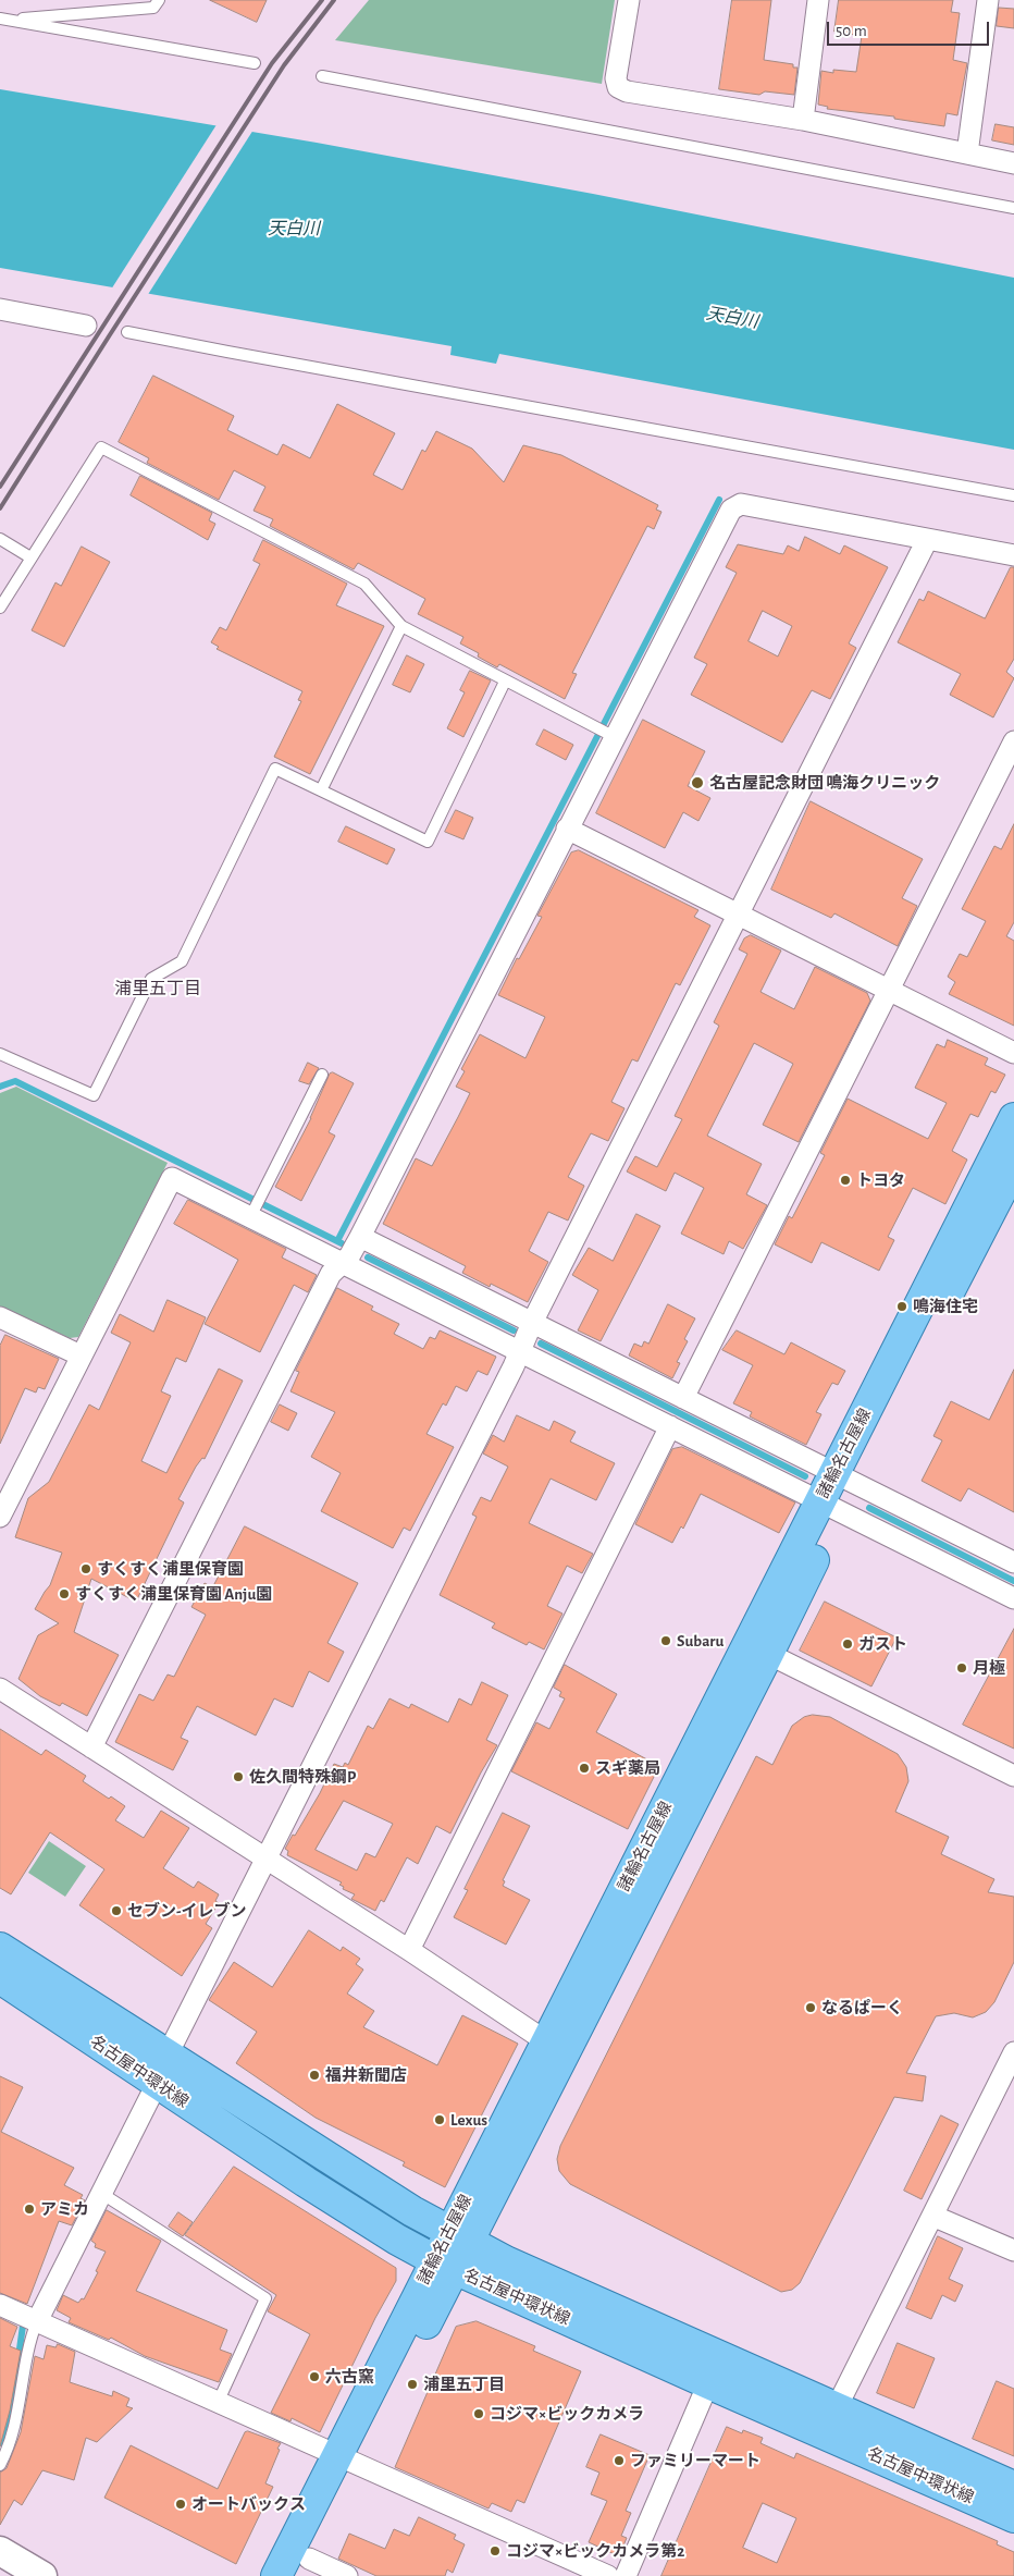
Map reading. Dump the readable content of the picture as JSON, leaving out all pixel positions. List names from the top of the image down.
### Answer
{
  "streets": {
    "main road": ["諸輪名古屋線", "名古屋中環状線"]
  },
  "crossings": [
    ["諸輪名古屋線", "名古屋中環状線"]
  ],
  "districts": ["浦里五丁目"],
  "water": ["天白川"],
  "places": [
    "名古屋記念財団 鳴海クリニック",
    "トヨタ",
    "鳴海住宅",
    "すくすく浦里保育園",
    "すくすく浦里保育園 Anju園",
    "Subaru",
    "ガスト",
    "月極",
    "スギ薬局",
    "佐久間特殊鋼P",
    "セブン-イレブン",
    "なるぱーく",
    "福井新聞店",
    "Lexus",
    "アミカ",
    "六古窯",
    "浦里五丁目",
    "コジマ×ビックカメラ",
    "ファミリーマート",
    "オートバックス",
    "コジマ×ビックカメラ第2"
  ],
  "scale_bar": "50 m"
}
